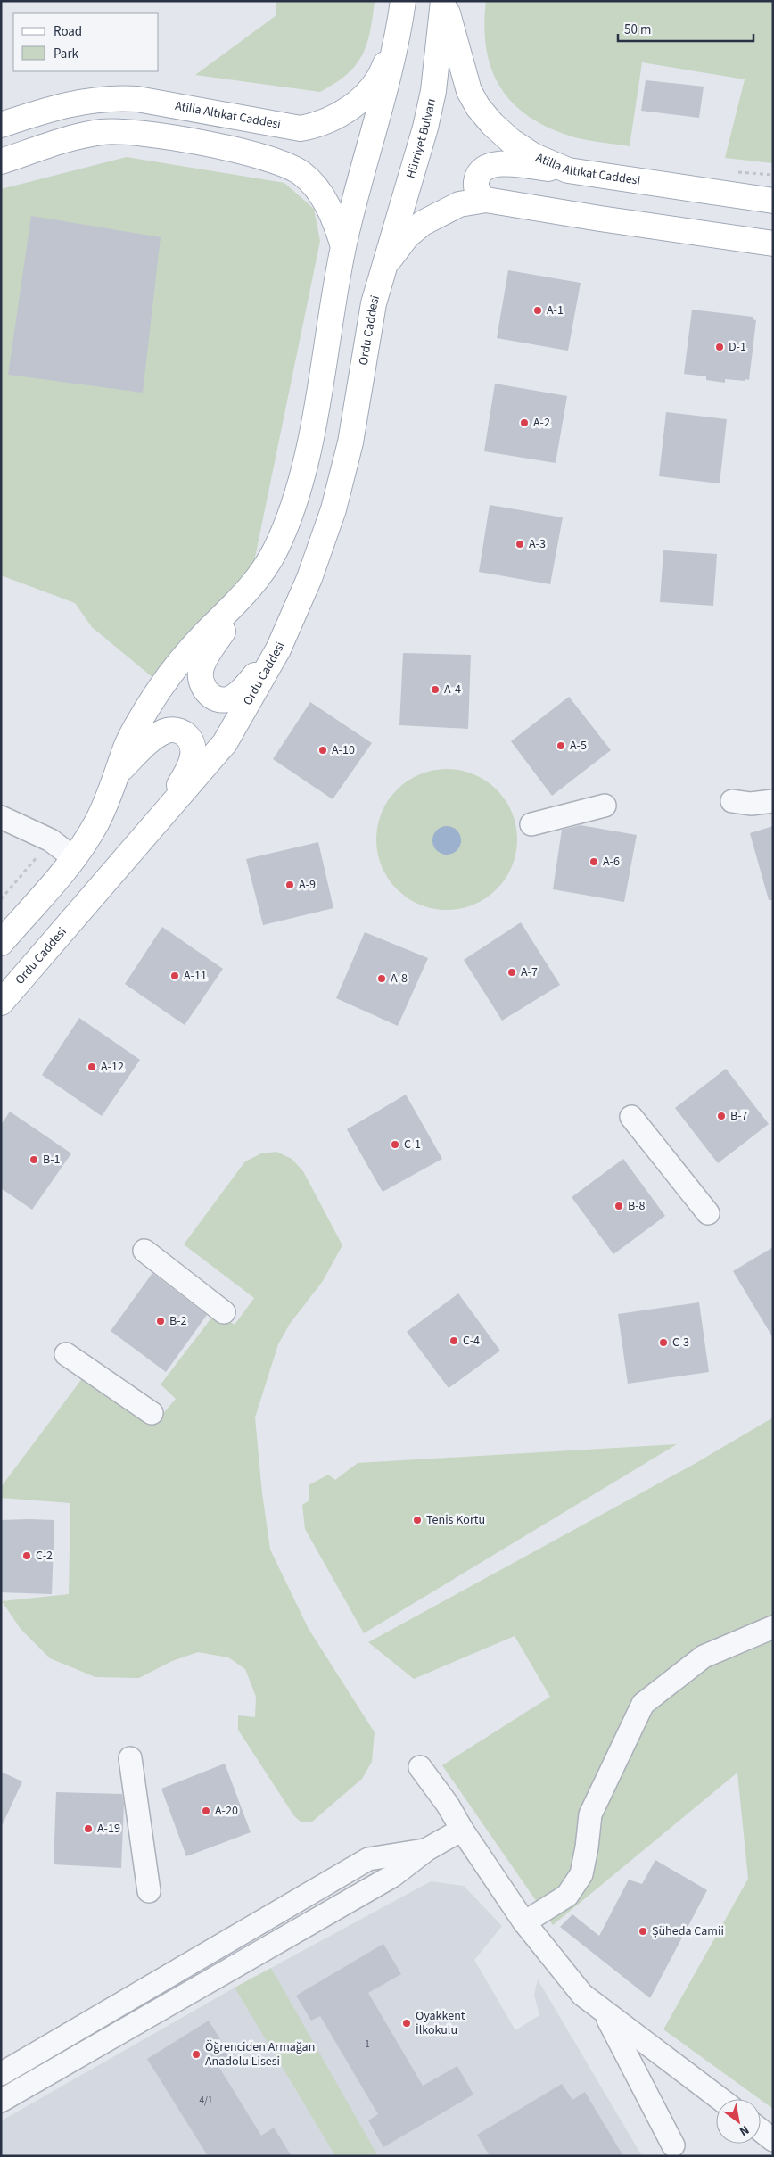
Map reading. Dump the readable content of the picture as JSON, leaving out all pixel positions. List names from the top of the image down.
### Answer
{
  "streets": {
    "main road": ["Atilla Altıkat Caddesi", "Hürriyet Bulvarı", "Ordu Caddesi"]
  },
  "crossings": [
    ["Atilla Altıkat Caddesi", "Hürriyet Bulvarı"],
    ["Hürriyet Bulvarı", "Ordu Caddesi"]
  ],
  "places": [
    "A-1",
    "D-1",
    "A-2",
    "A-3",
    "A-4",
    "A-5",
    "A-10",
    "A-6",
    "A-9",
    "A-7",
    "A-11",
    "A-8",
    "A-12",
    "B-7",
    "C-1",
    "B-1",
    "B-8",
    "B-2",
    "C-4",
    "C-3",
    "Tenis Kortu",
    "C-2",
    "A-20",
    "A-19",
    "Şüheda Camii",
    "Oyakkent İlkokulu",
    "Öğrenciden Armağan Anadolu Lisesi"
  ],
  "house_numbers": ["1", "4/1"],
  "legend": ["Road", "Park"],
  "scale_bar": "50 m",
  "north": "bottom right"
}
